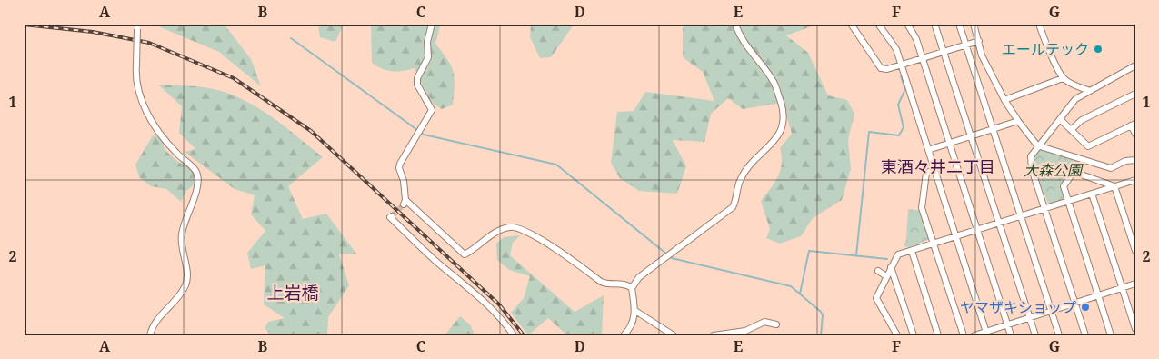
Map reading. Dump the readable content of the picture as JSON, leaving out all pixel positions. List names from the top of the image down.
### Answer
{
  "districts": ["東酒々井二丁目", "上岩橋"],
  "parks": ["大森公園"],
  "places": ["エールテック", "ヤマザキショップ"],
  "grid": {
    "columns": [
      "A",
      "B",
      "C",
      "D",
      "E",
      "F",
      "G"
    ],
    "rows": ["1", "2"]
  }
}
